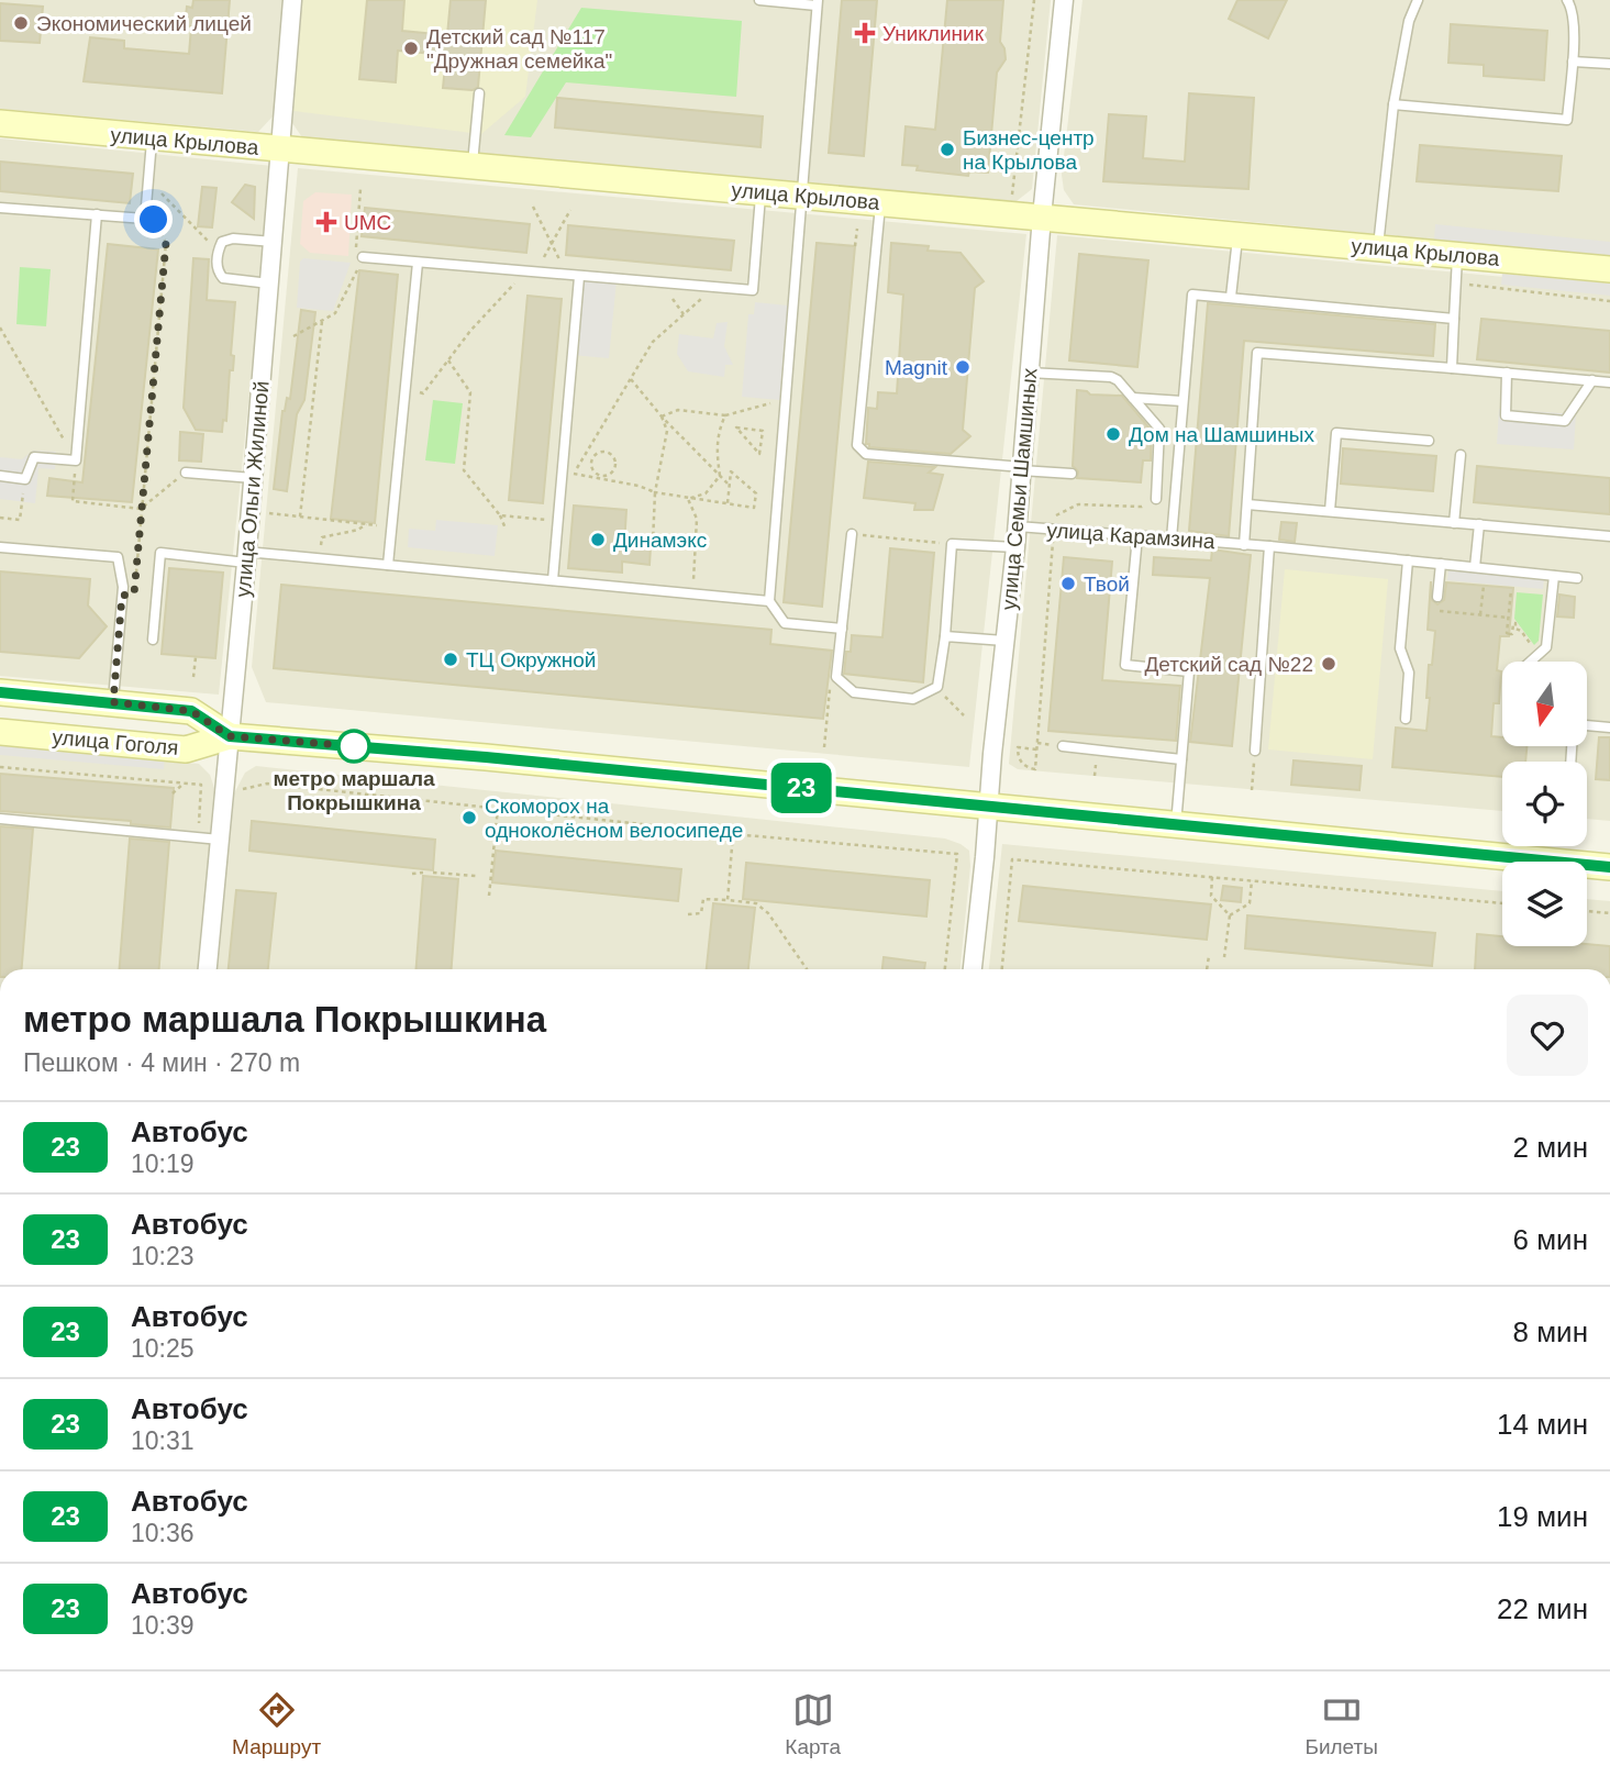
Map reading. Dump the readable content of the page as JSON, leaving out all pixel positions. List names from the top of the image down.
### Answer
{
  "streets": {
    "main road": ["улица Крылова", "улица Гоголя"],
    "street": ["улица Ольги Жилиной", "улица Семьи Шамшиных"],
    "lane": ["улица Карамзина"]
  },
  "crossings": [
    ["улица Крылова", "улица Ольги Жилиной"],
    ["улица Крылова", "улица Семьи Шамшиных"],
    ["улица Ольги Жилиной", "улица Гоголя"],
    ["улица Семьи Шамшиных", "улица Карамзина"],
    ["улица Семьи Шамшиных", "улица Гоголя"]
  ],
  "places": {
    "other": [
      "Экономический лицей",
      "Детский сад №117 \"Дружная семейка\"",
      "Бизнес-центр на Крылова",
      "Magnit",
      "Дом на Шамшиных",
      "Динамэкс",
      "Твой",
      "ТЦ Окружной",
      "Детский сад №22",
      "метро маршала Покрышкина",
      "Скоморох на одноколёсном велосипеде"
    ],
    "health": ["Униклиник", "UMC"]
  },
  "lines": ["bus line 23"],
  "north": "bottom",
  "page": {
    "on_map": "23",
    "heading": ["метро маршала Покрышкина", "Пешком · 4 мин · 270 m"],
    "list": [
      {
        "mark": "23",
        "name": "Автобус",
        "note": "10:19",
        "value": "2 мин"
      },
      {
        "mark": "23",
        "name": "Автобус",
        "note": "10:23",
        "value": "6 мин"
      },
      {
        "mark": "23",
        "name": "Автобус",
        "note": "10:25",
        "value": "8 мин"
      },
      {
        "mark": "23",
        "name": "Автобус",
        "note": "10:31",
        "value": "14 мин"
      },
      {
        "mark": "23",
        "name": "Автобус",
        "note": "10:36",
        "value": "19 мин"
      },
      {
        "mark": "23",
        "name": "Автобус",
        "note": "10:39",
        "value": "22 мин"
      }
    ],
    "tabs": ["Маршрут", "Карта", "Билеты"]
  }
}
